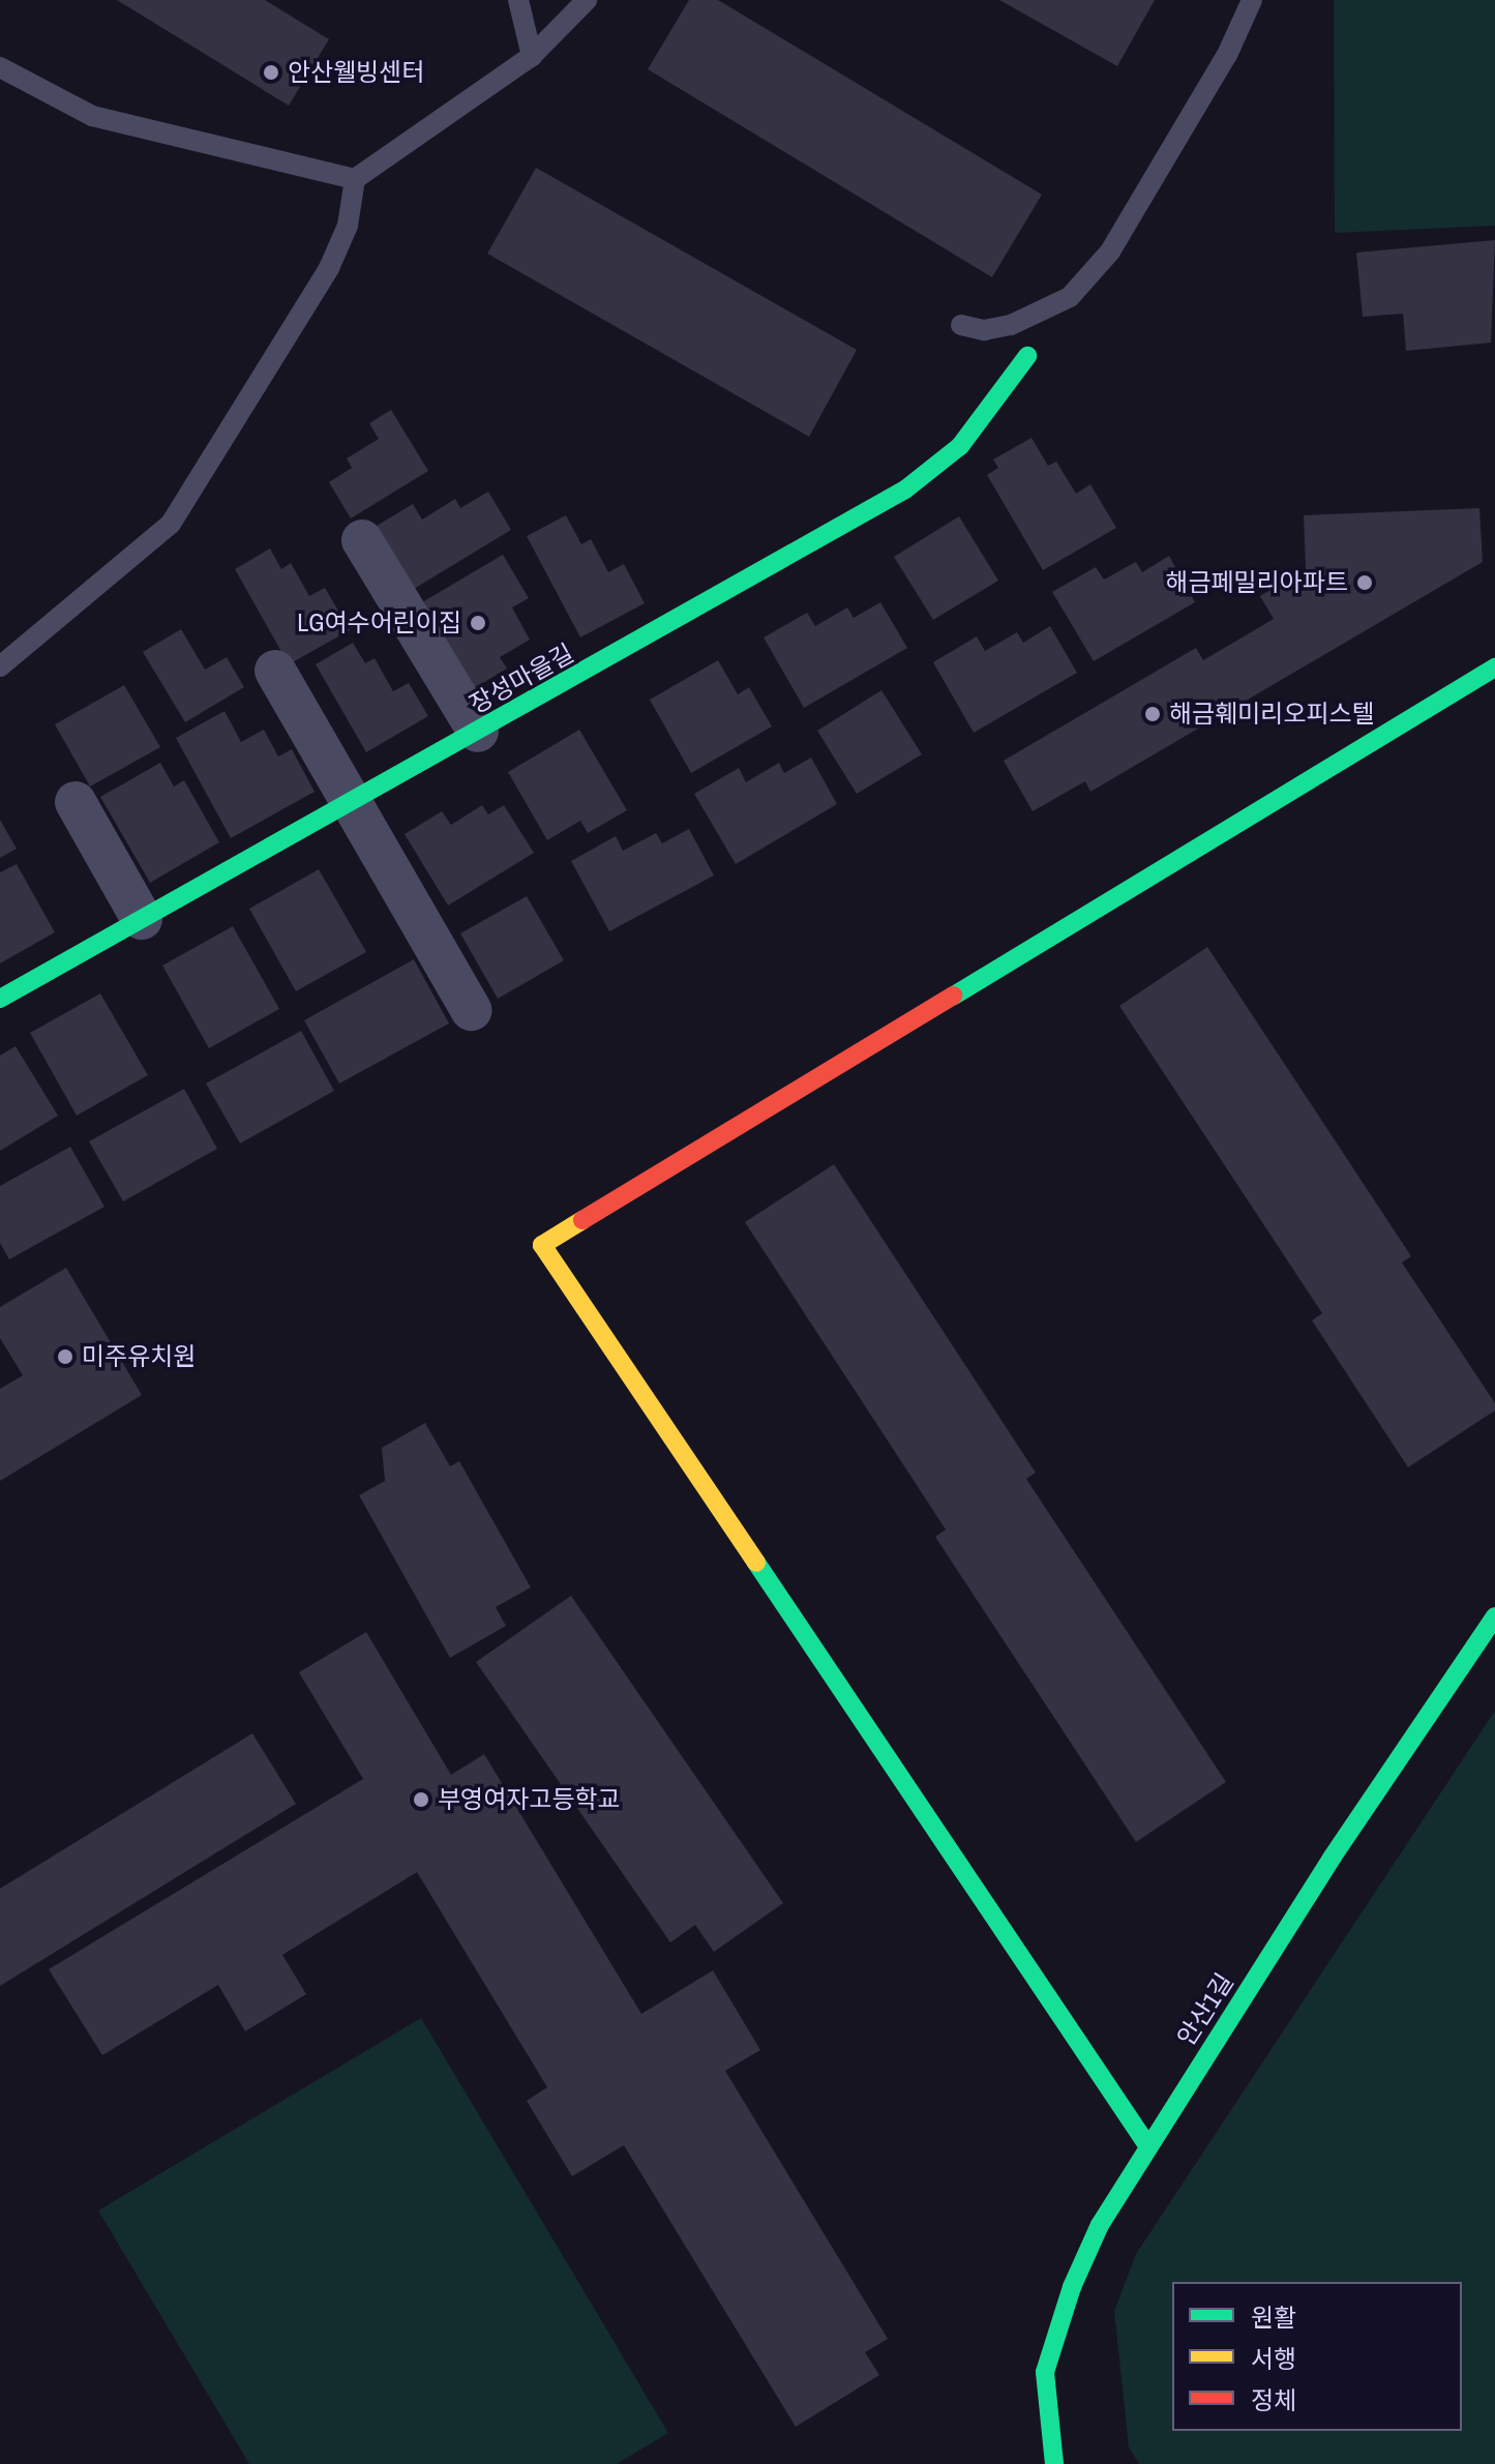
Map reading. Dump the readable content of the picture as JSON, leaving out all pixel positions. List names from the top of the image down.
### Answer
{
  "streets": {
    "street": ["장성마을길", "안산1길"]
  },
  "places": [
    "안산웰빙센터",
    "해금페밀리아파트",
    "LG여수어린이집",
    "해금훼미리오피스텔",
    "미주유치원",
    "부영여자고등학교"
  ],
  "legend": ["원활", "서행", "정체"]
}
